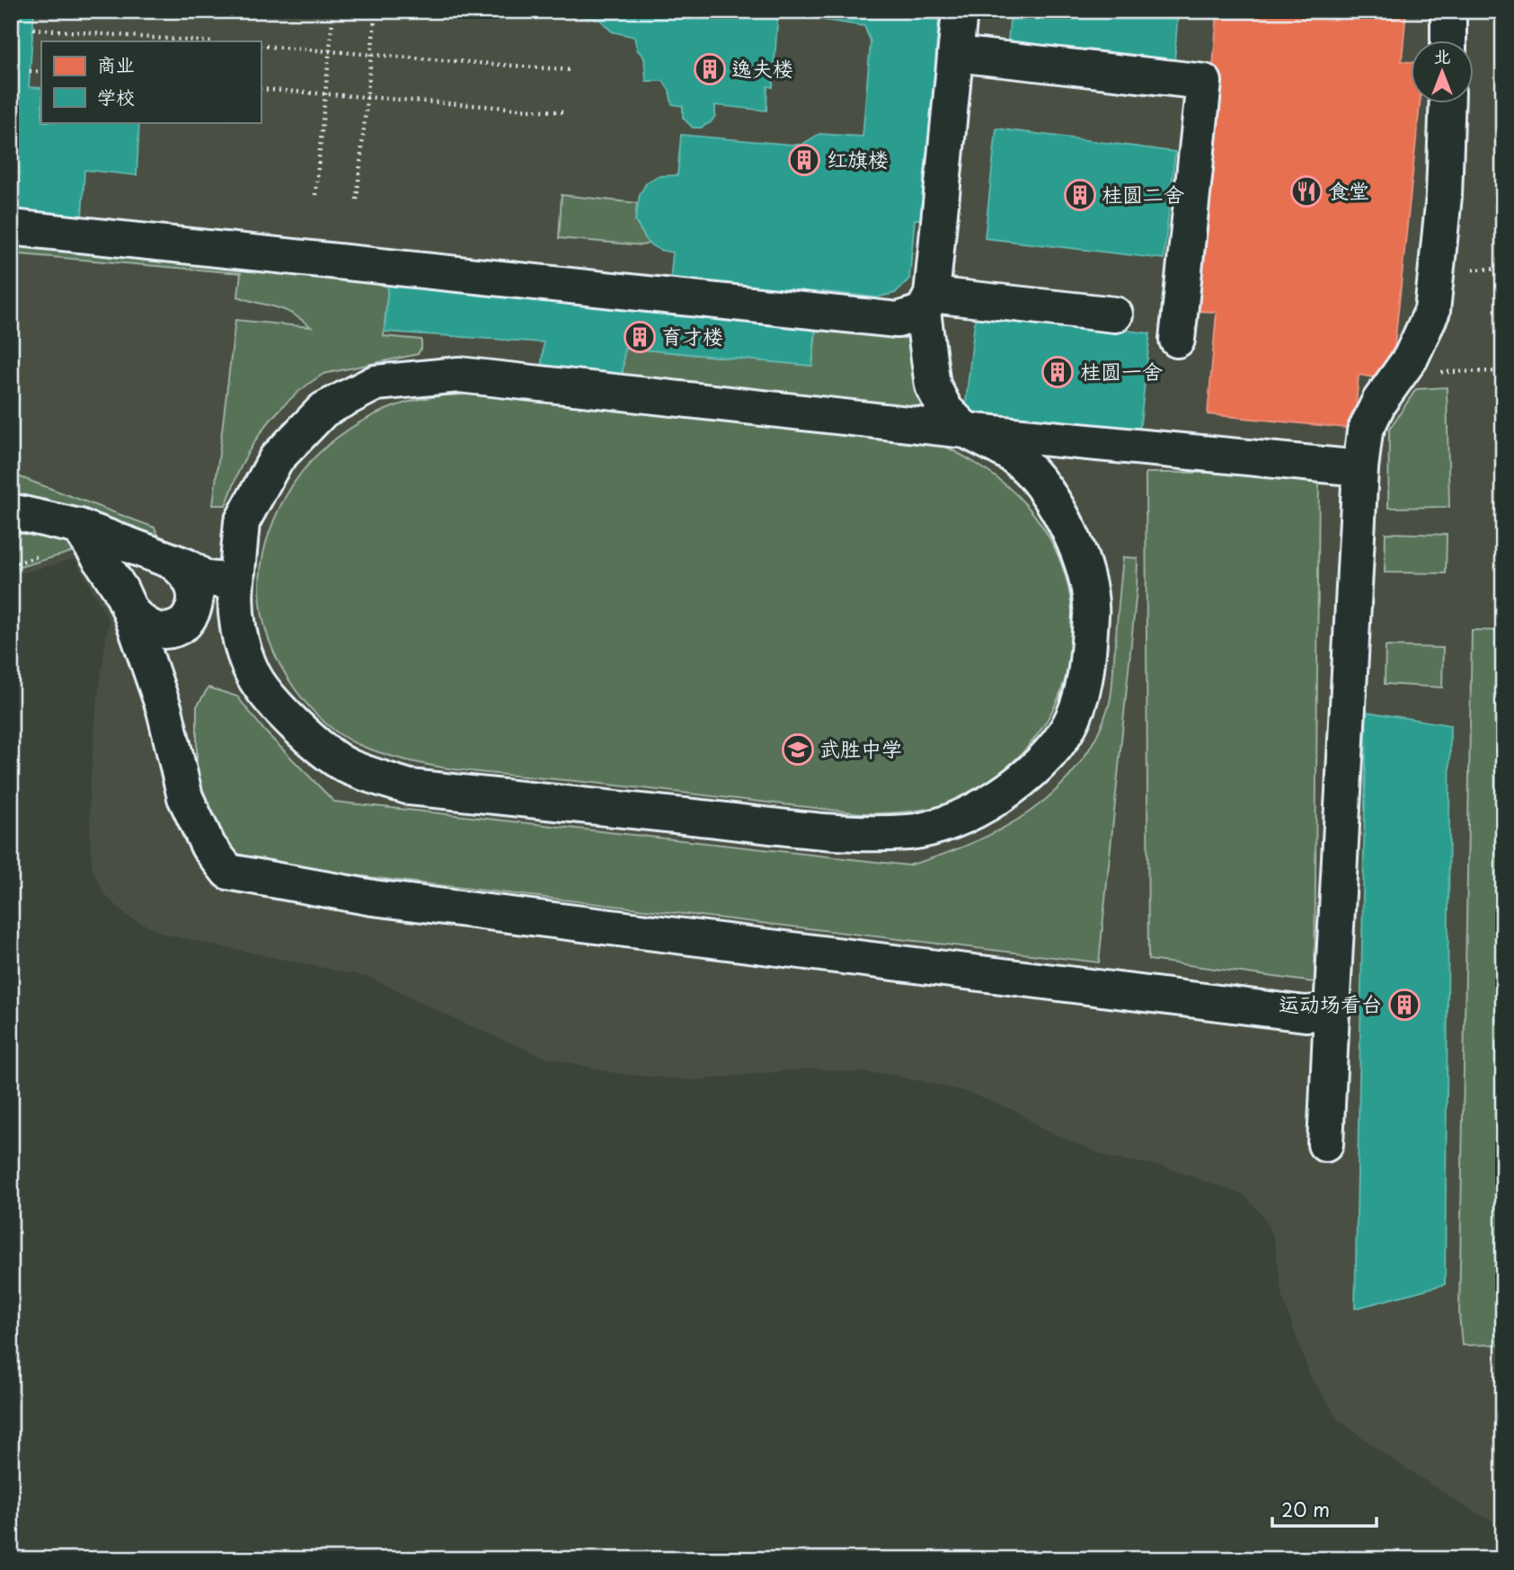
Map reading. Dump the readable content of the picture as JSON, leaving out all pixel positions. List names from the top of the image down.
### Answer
{
  "places": {
    "building": [
      "逸夫楼",
      "红旗楼",
      "桂圆二舍",
      "育才楼",
      "桂圆一舍",
      "运动场看台"
    ],
    "restaurant": ["食堂"],
    "school or university": ["武胜中学"]
  },
  "legend": ["商业", "学校"],
  "scale_bar": "20 m",
  "north": "top"
}
